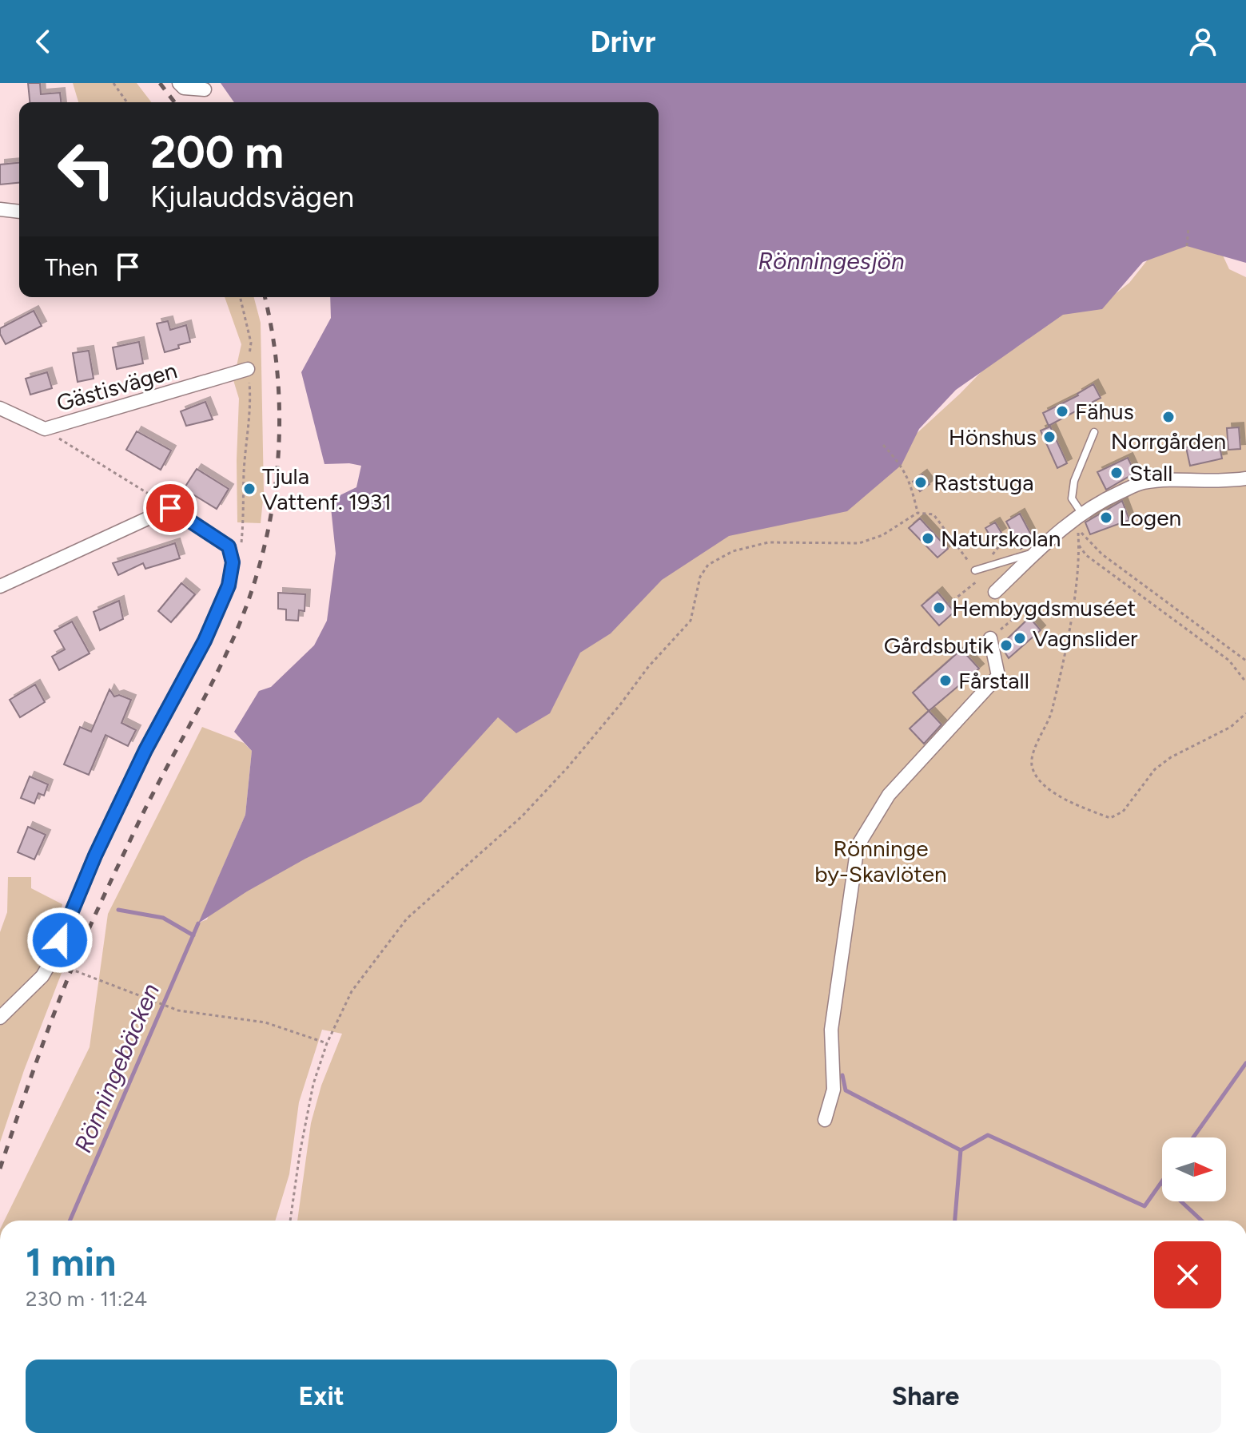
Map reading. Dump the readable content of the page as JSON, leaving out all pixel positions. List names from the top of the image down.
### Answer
{
  "streets": {
    "street": ["Gästisvägen"]
  },
  "water": ["Rönningesjön", "Rönningebäcken"],
  "parks": ["Rönninge by-Skavlöten"],
  "places": [
    "Fähus",
    "Norrgården",
    "Hönshus",
    "Stall",
    "Raststuga",
    "Tjula Vattenf. 1931",
    "Logen",
    "Naturskolan",
    "Hembygdsmuséet",
    "Vagnslider",
    "Gårdsbutik",
    "Fårstall"
  ],
  "north": "right",
  "page": {
    "header": "Drivr",
    "turn": ["200 m", "Kjulauddsvägen"],
    "then": "Then",
    "heading": ["1 min", "230 m · 11:24"],
    "buttons": ["Exit", "Share"]
  }
}
